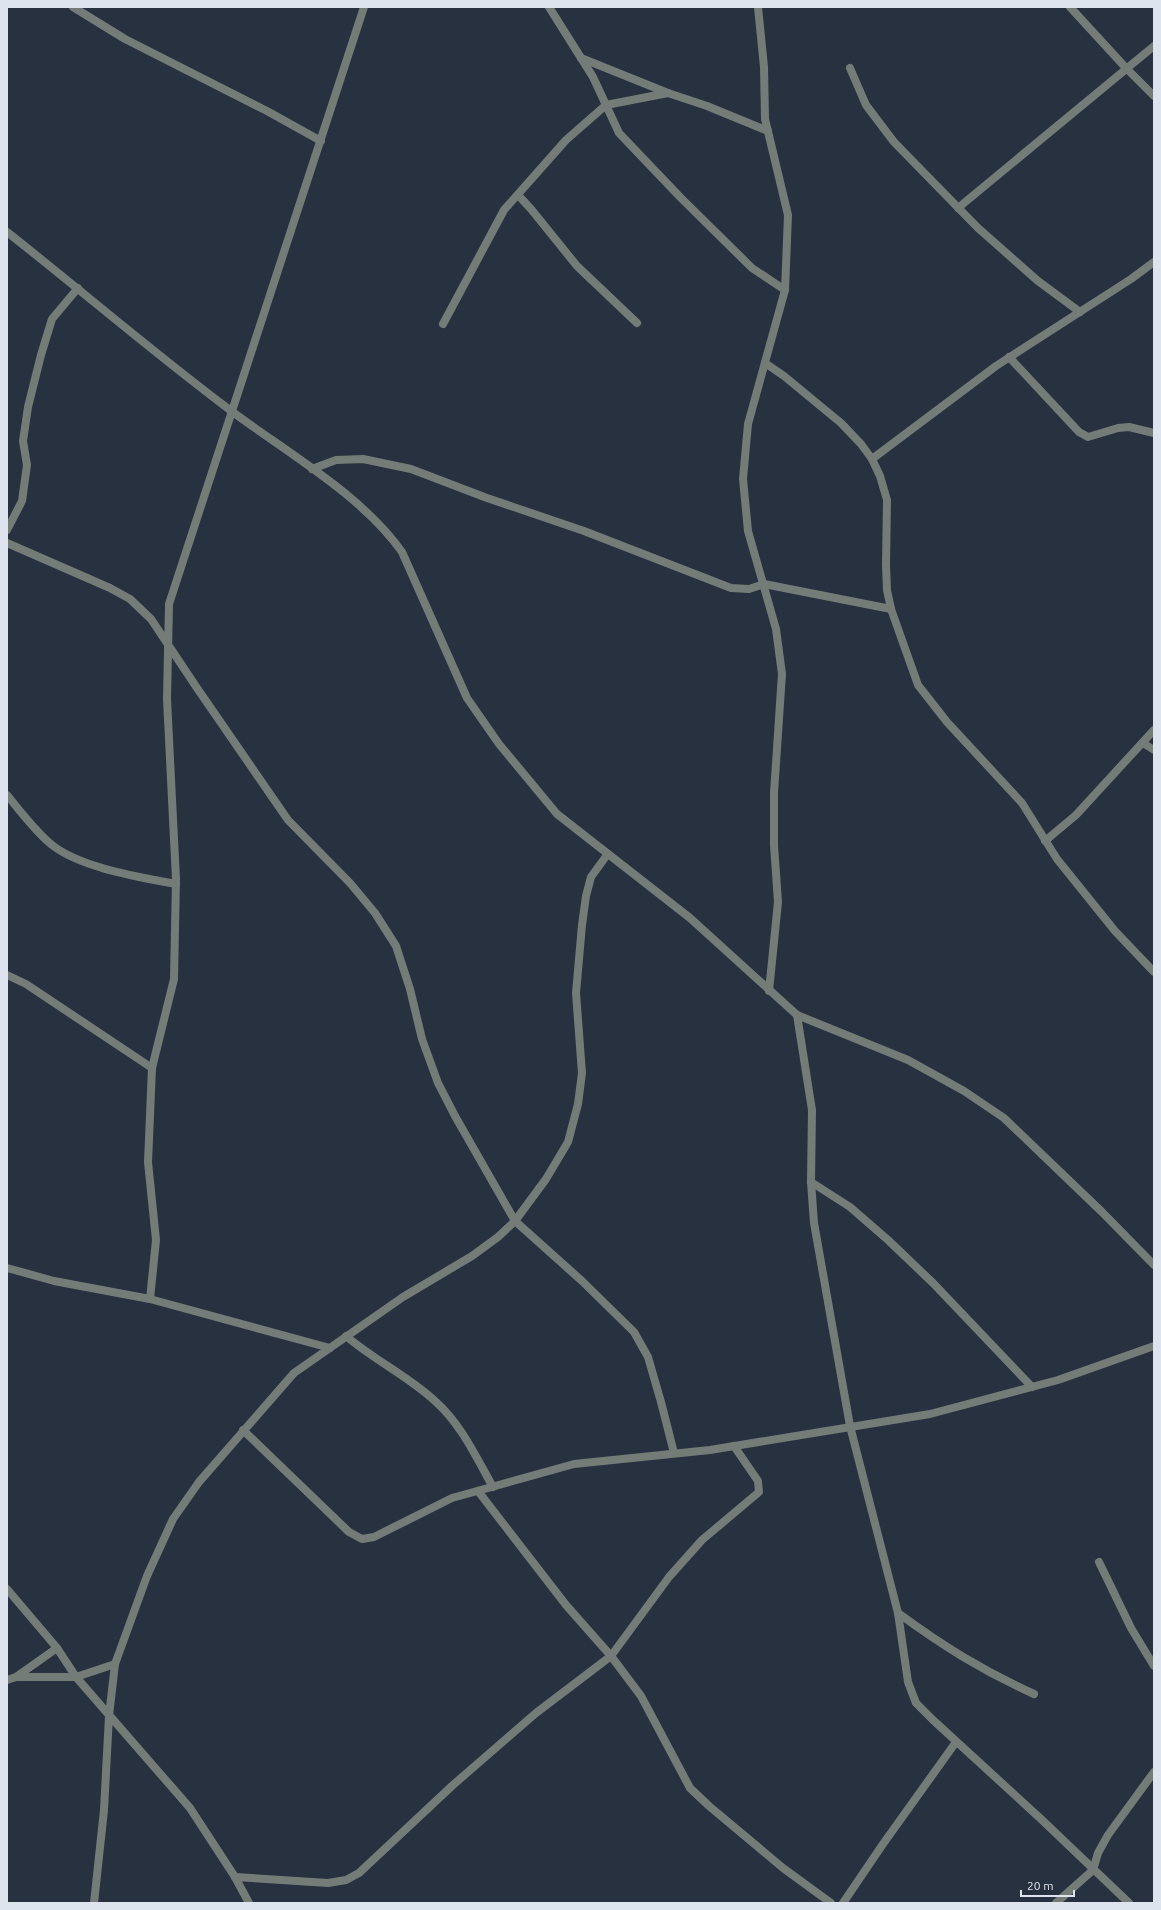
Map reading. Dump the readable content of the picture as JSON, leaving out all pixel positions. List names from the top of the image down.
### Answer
{
  "scale_bar": "20 m"
}
